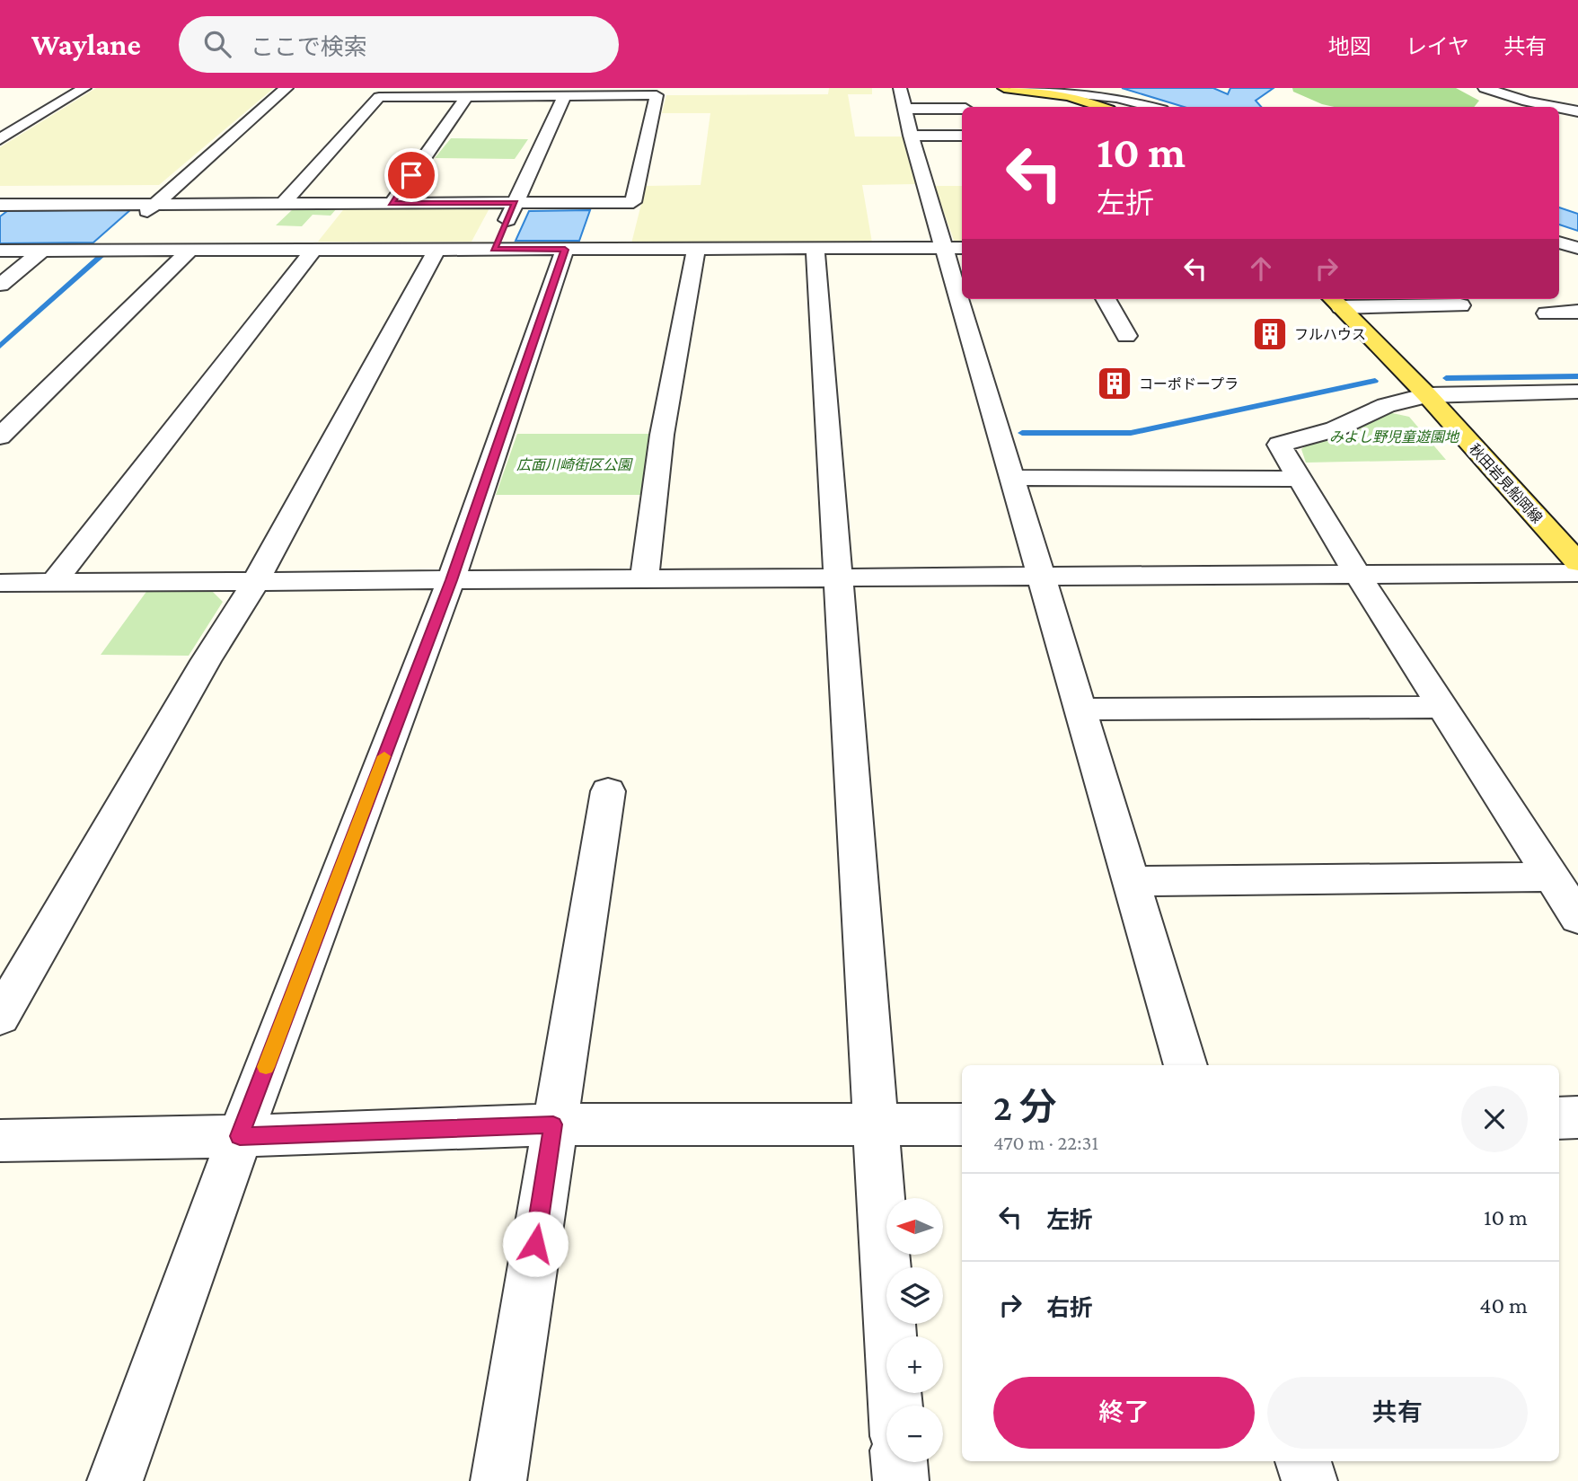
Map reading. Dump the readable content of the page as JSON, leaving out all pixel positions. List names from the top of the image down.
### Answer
{
  "streets": {
    "main road": ["秋田岩見船岡線"]
  },
  "parks": ["みよし野児童遊園地", "広面川崎街区公園"],
  "places": {
    "building": ["フルハウス", "コーポドープラ"]
  },
  "north": "left",
  "page": {
    "header": "Waylane",
    "search": "ここで検索",
    "nav": ["地図", "レイヤ", "共有"],
    "turn": ["10 m", "左折"],
    "heading": ["2 分", "470 m · 22:31"],
    "list": [
      {
        "name": "左折",
        "value": "10 m"
      },
      {
        "name": "右折",
        "value": "40 m"
      }
    ],
    "map_buttons": ["+", "−"],
    "buttons": ["終了", "共有"]
  }
}
